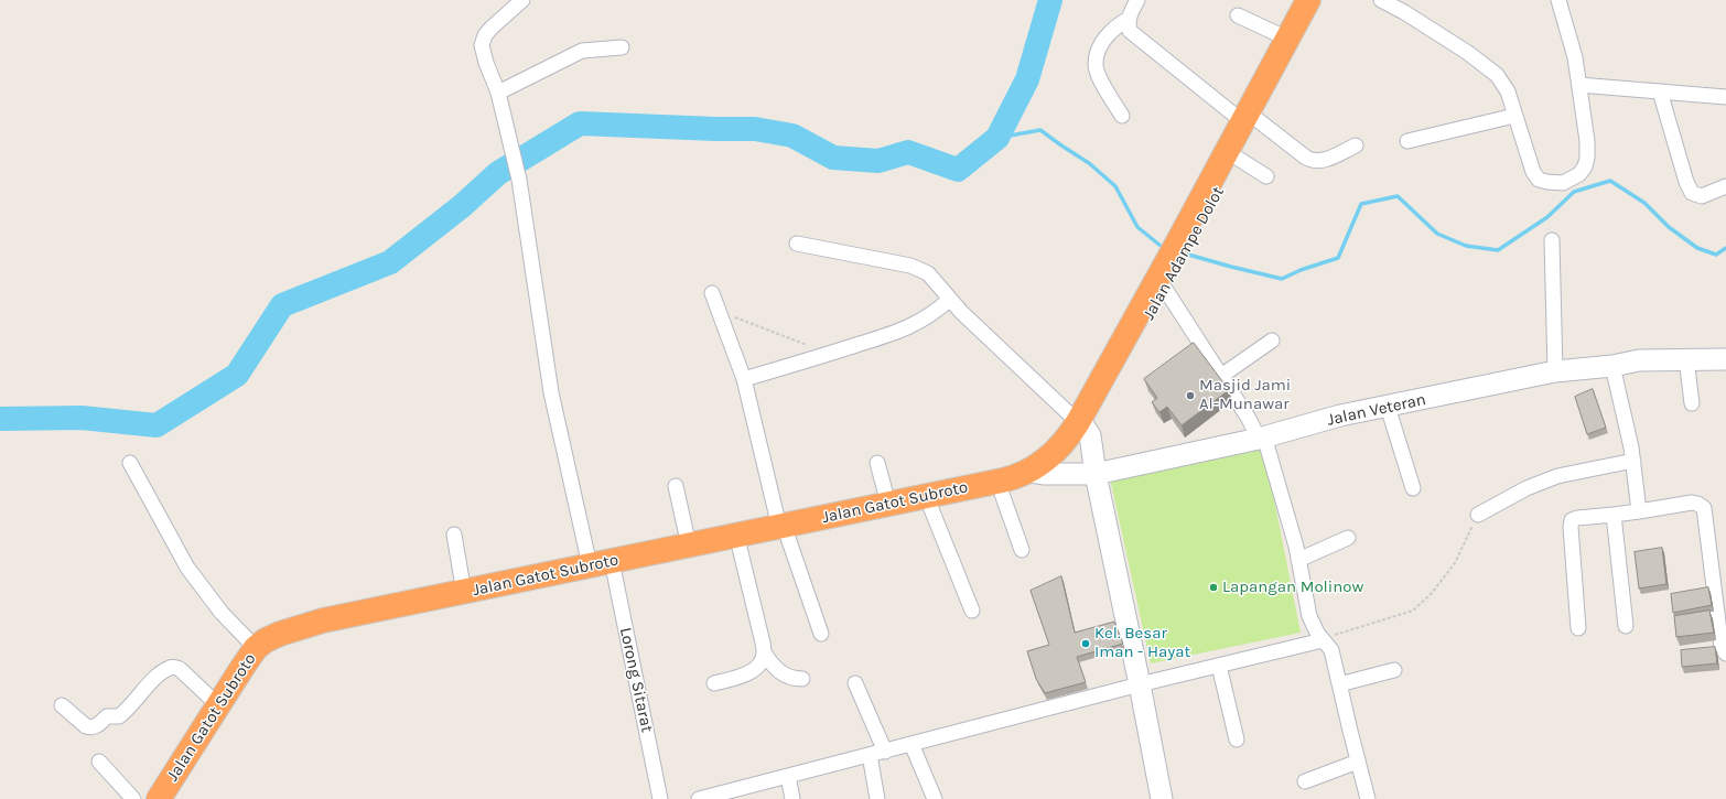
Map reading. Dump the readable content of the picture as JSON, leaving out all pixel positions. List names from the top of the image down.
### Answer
{
  "streets": {
    "highway": ["Jalan Adampe Dolot", "Jalan Gatot Subroto"],
    "street": ["Jalan Veteran", "Lorong Sitarat"]
  },
  "crossings": [
    ["Jalan Adampe Dolot", "Jalan Veteran"],
    ["Jalan Adampe Dolot", "Jalan Gatot Subroto"],
    ["Jalan Veteran", "Jalan Gatot Subroto"],
    ["Jalan Gatot Subroto", "Lorong Sitarat"]
  ],
  "places": ["Masjid Jami Al-Munawar", "Lapangan Molinow", "Kel. Besar Iman - Hayat"]
}
